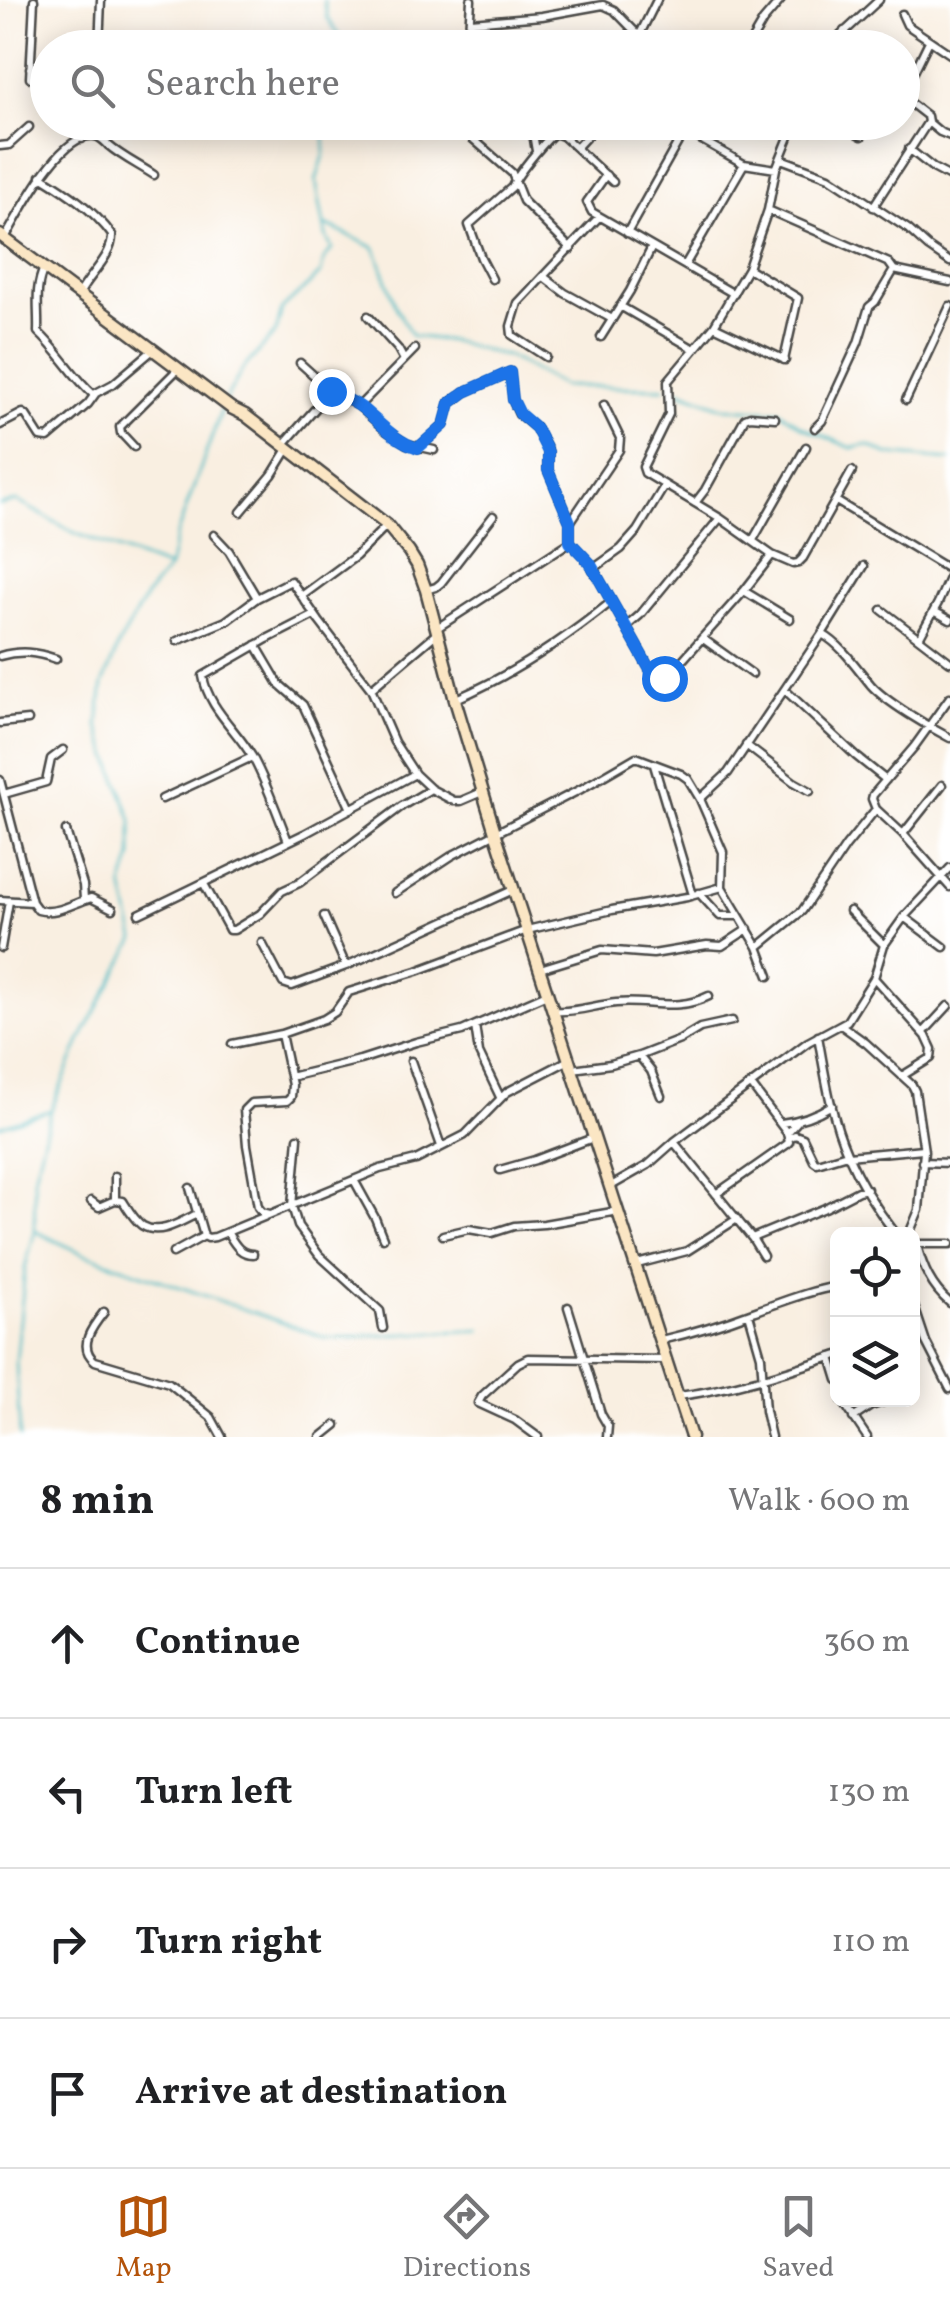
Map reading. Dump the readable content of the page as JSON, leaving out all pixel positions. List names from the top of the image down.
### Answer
{
  "page": {
    "search": "Search here",
    "heading": ["8 min", "Walk · 600 m"],
    "list": [
      ["Continue", "360 m"],
      ["Turn left", "130 m"],
      ["Turn right", "110 m"],
      "Arrive at destination"
    ],
    "nav": ["Map", "Directions", "Saved"]
  }
}
